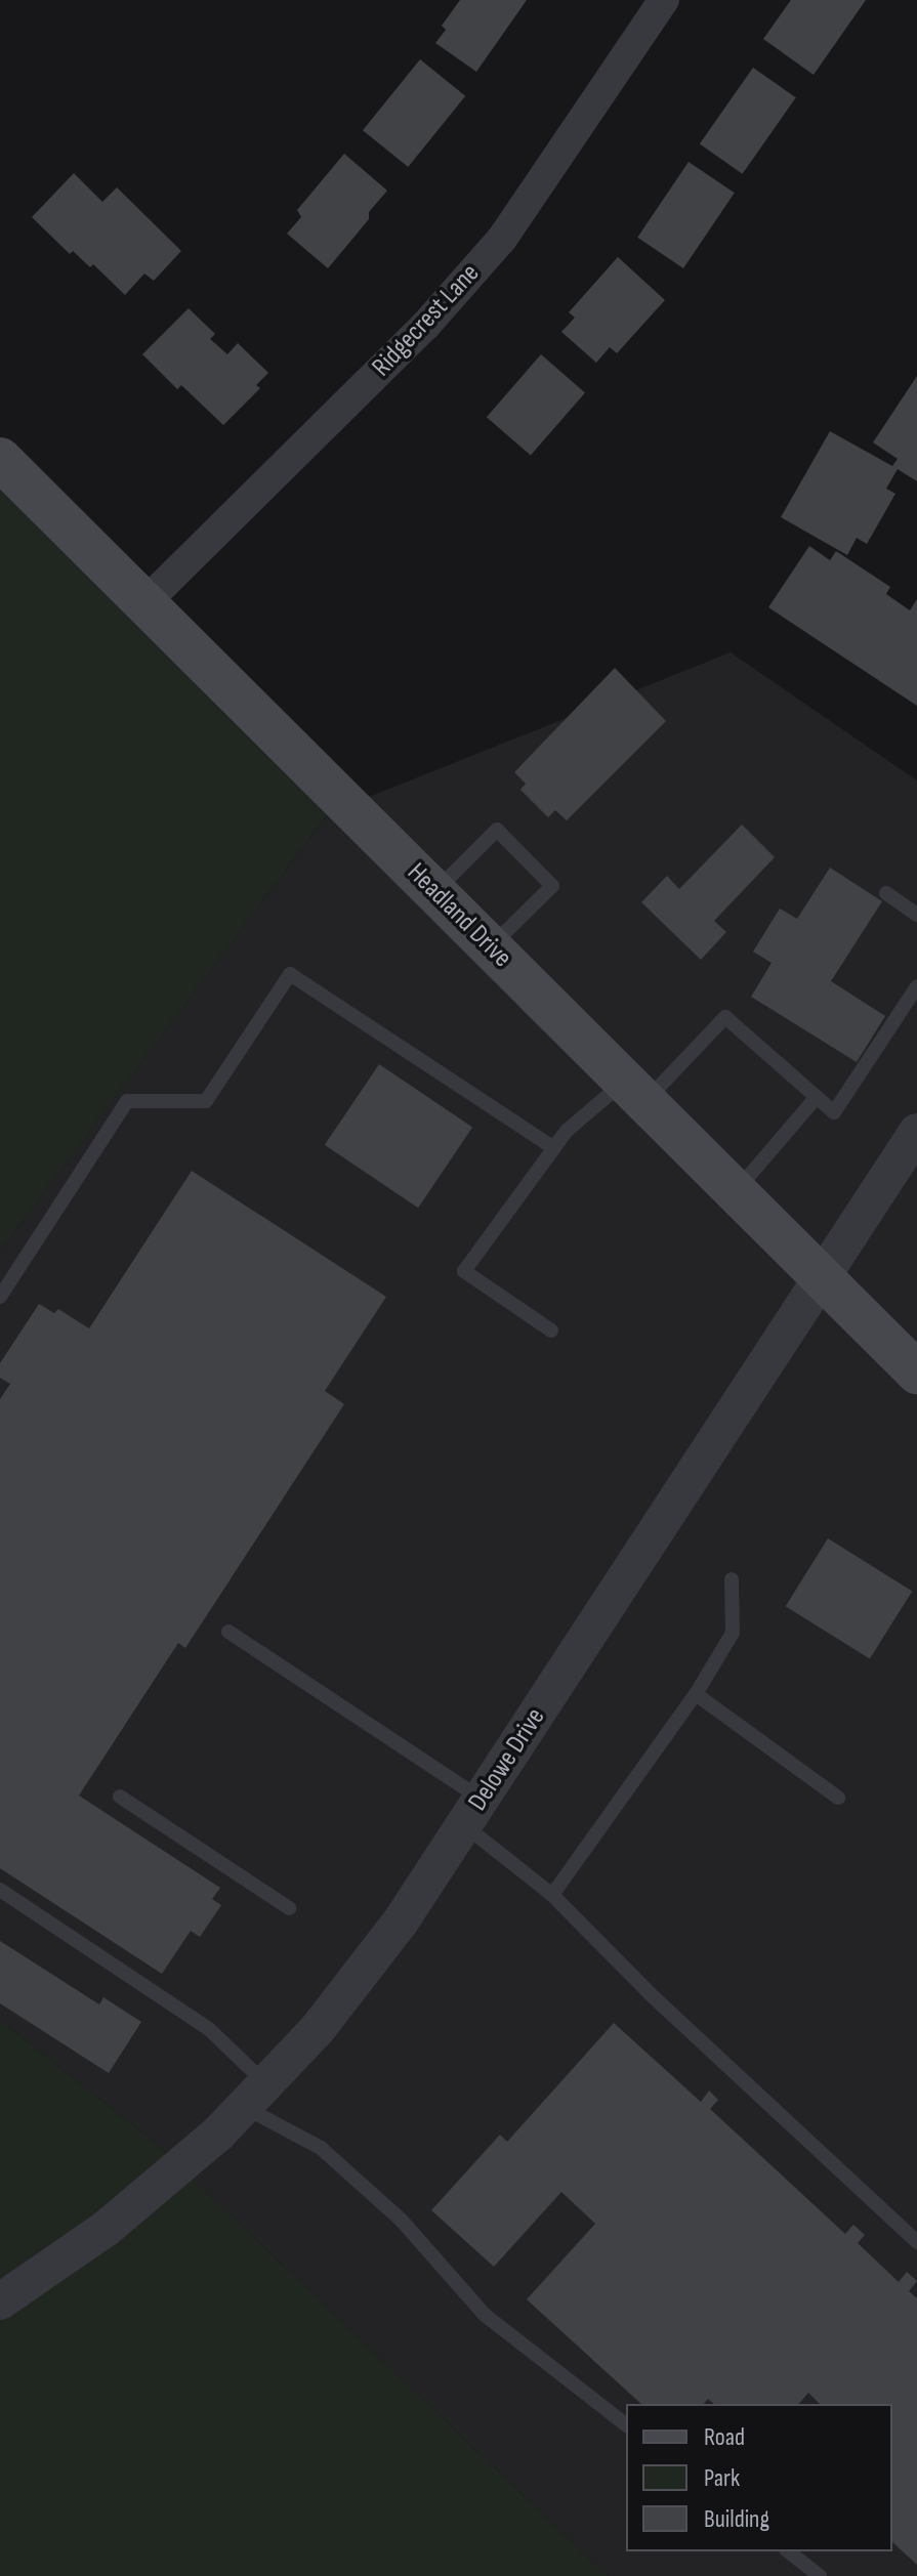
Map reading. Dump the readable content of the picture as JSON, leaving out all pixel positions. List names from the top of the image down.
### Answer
{
  "streets": {
    "main road": ["Headland Drive"],
    "street": ["Ridgecrest Lane", "Delowe Drive"]
  },
  "crossings": [
    ["Ridgecrest Lane", "Headland Drive"],
    ["Headland Drive", "Delowe Drive"]
  ],
  "legend": ["Road", "Park", "Building"]
}
